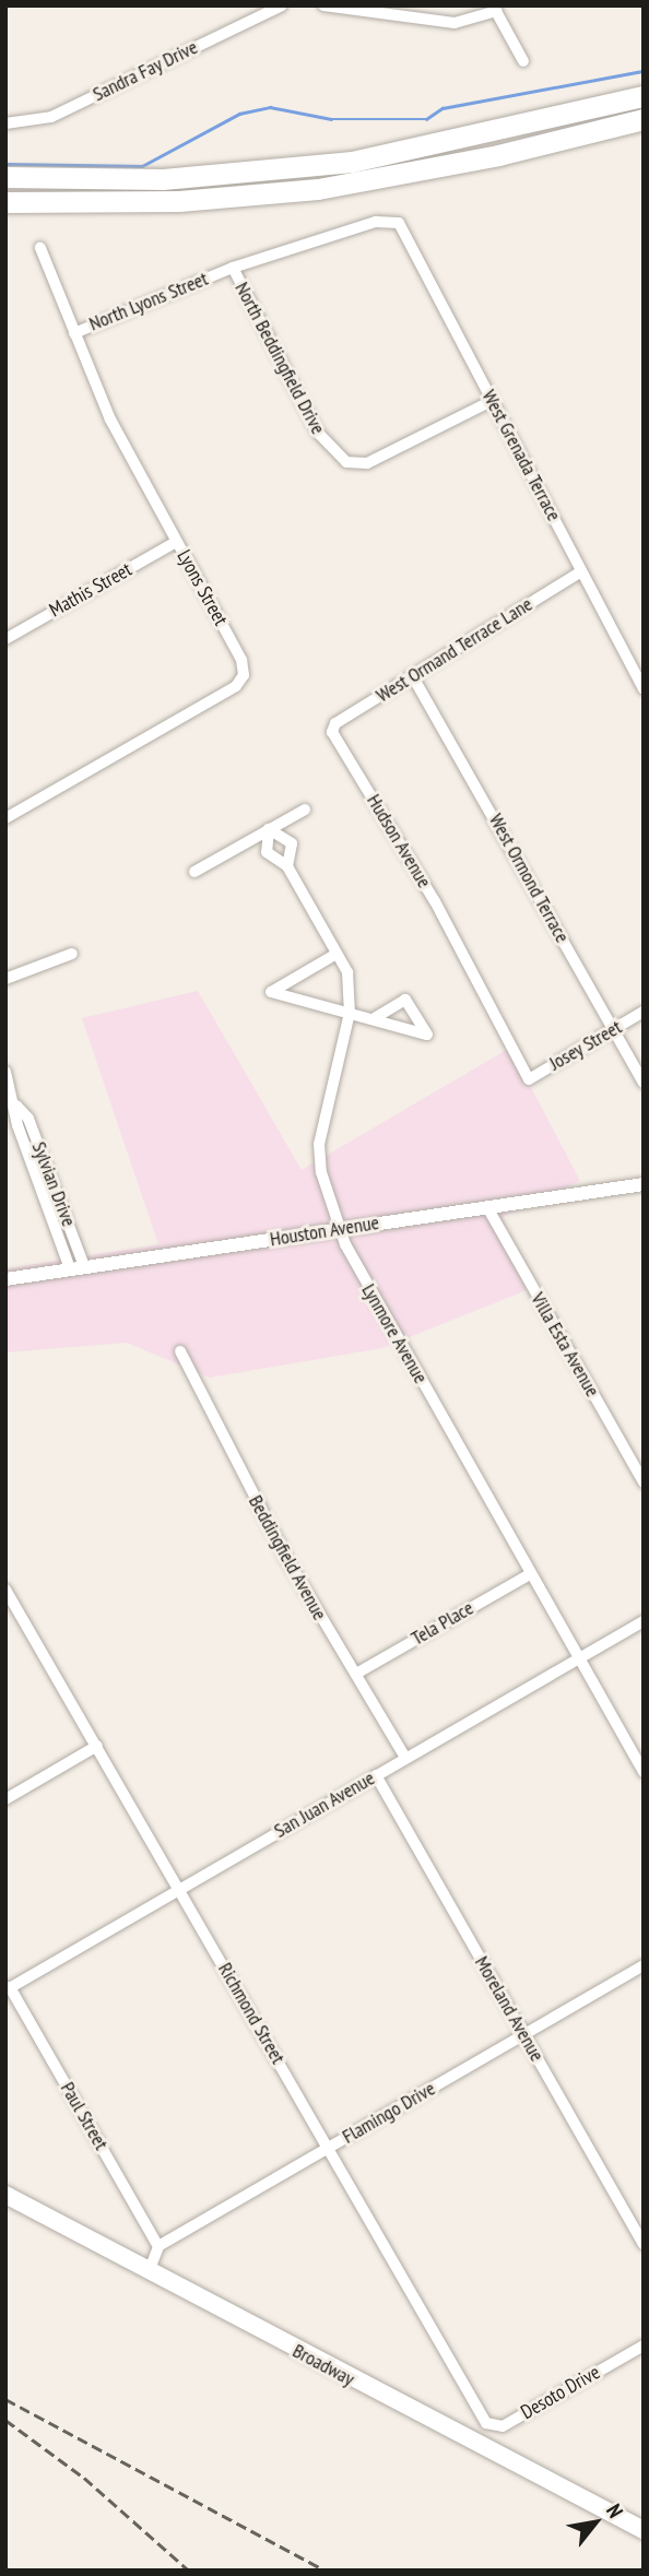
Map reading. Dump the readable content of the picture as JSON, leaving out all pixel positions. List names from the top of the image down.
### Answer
{
  "streets": {
    "main road": ["Broadway"],
    "street": [
      "Sandra Fay Drive",
      "North Lyons Street",
      "North Beddingfield Drive",
      "West Grenada Terrace",
      "Lyons Street",
      "Mathis Street",
      "West Ormand Terrace Lane",
      "Hudson Avenue",
      "West Ormond Terrace",
      "Josey Street",
      "Sylvian Drive",
      "Houston Avenue",
      "Lynmore Avenue",
      "Villa Esta Avenue",
      "Beddingfield Avenue",
      "Tela Place",
      "San Juan Avenue",
      "Moreland Avenue",
      "Richmond Street",
      "Flamingo Drive",
      "Paul Street",
      "Desoto Drive"
    ]
  },
  "crossings": [
    ["North Lyons Street", "North Beddingfield Drive"],
    ["North Lyons Street", "West Grenada Terrace"],
    ["North Lyons Street", "Lyons Street"],
    ["North Beddingfield Drive", "West Grenada Terrace"],
    ["West Grenada Terrace", "West Ormand Terrace Lane"],
    ["Lyons Street", "Mathis Street"],
    ["West Ormand Terrace Lane", "Hudson Avenue"],
    ["West Ormand Terrace Lane", "West Ormond Terrace"],
    ["Hudson Avenue", "Josey Street"],
    ["West Ormond Terrace", "Josey Street"],
    ["Sylvian Drive", "Houston Avenue"],
    ["Houston Avenue", "Lynmore Avenue"],
    ["Houston Avenue", "Villa Esta Avenue"],
    ["Lynmore Avenue", "Tela Place"],
    ["Lynmore Avenue", "San Juan Avenue"],
    ["Beddingfield Avenue", "Tela Place"],
    ["Beddingfield Avenue", "San Juan Avenue"],
    ["San Juan Avenue", "Moreland Avenue"],
    ["San Juan Avenue", "Richmond Street"],
    ["San Juan Avenue", "Paul Street"],
    ["Moreland Avenue", "Flamingo Drive"],
    ["Richmond Street", "Flamingo Drive"],
    ["Richmond Street", "Desoto Drive"],
    ["Flamingo Drive", "Paul Street"]
  ],
  "north": "top right"
}
